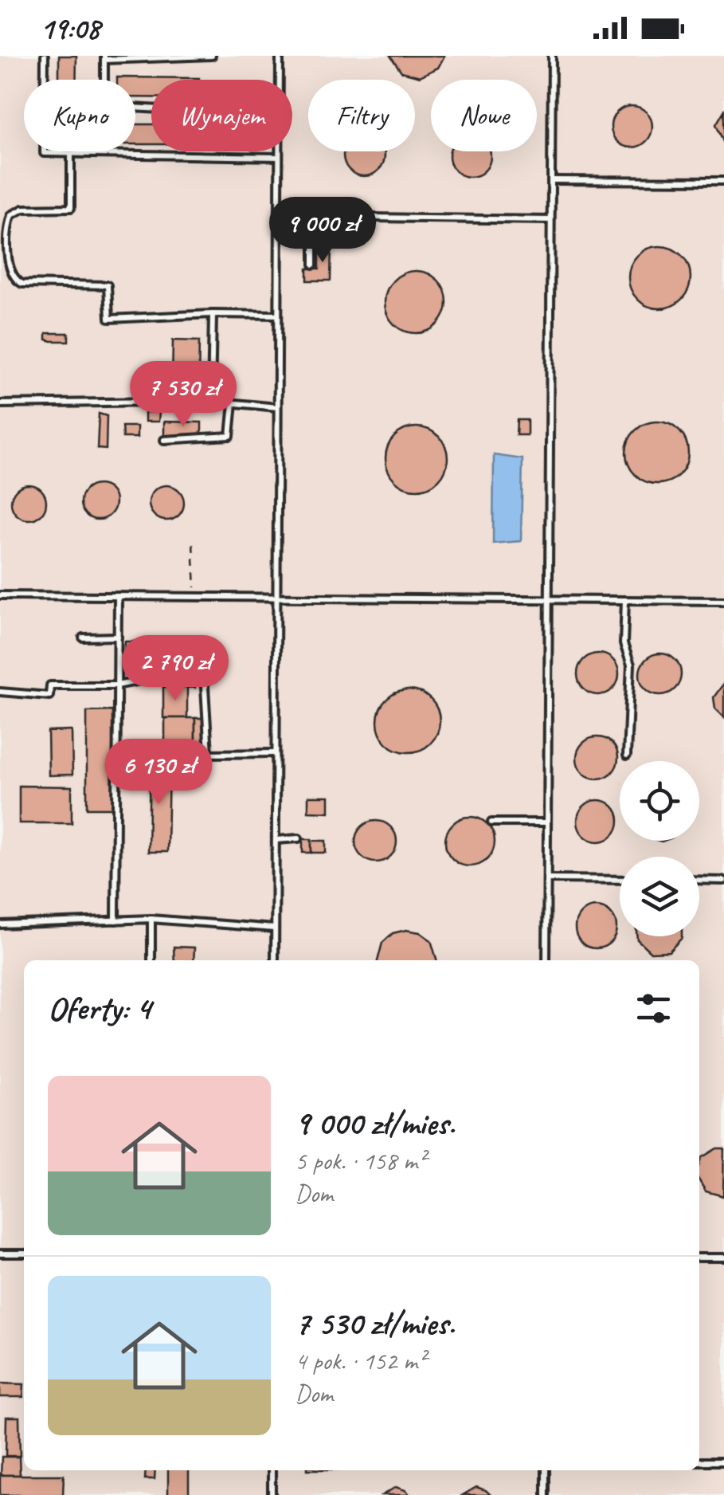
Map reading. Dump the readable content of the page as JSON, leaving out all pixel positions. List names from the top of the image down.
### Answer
{
  "page": {
    "status": "19:08",
    "chip": [
      "Kupno",
      "Wynajem",
      "Filtry",
      "Nowe"
    ],
    "price": [
      "9 000 zł",
      "7 530 zł",
      "2 790 zł",
      "6 130 zł"
    ],
    "heading": "Oferty: 4",
    "list": [
      {
        "name": "9 000 zł/mies.",
        "note": "5 pok. · 158 m² · Dom"
      },
      {
        "name": "7 530 zł/mies.",
        "note": "4 pok. · 152 m² · Dom"
      }
    ]
  }
}
